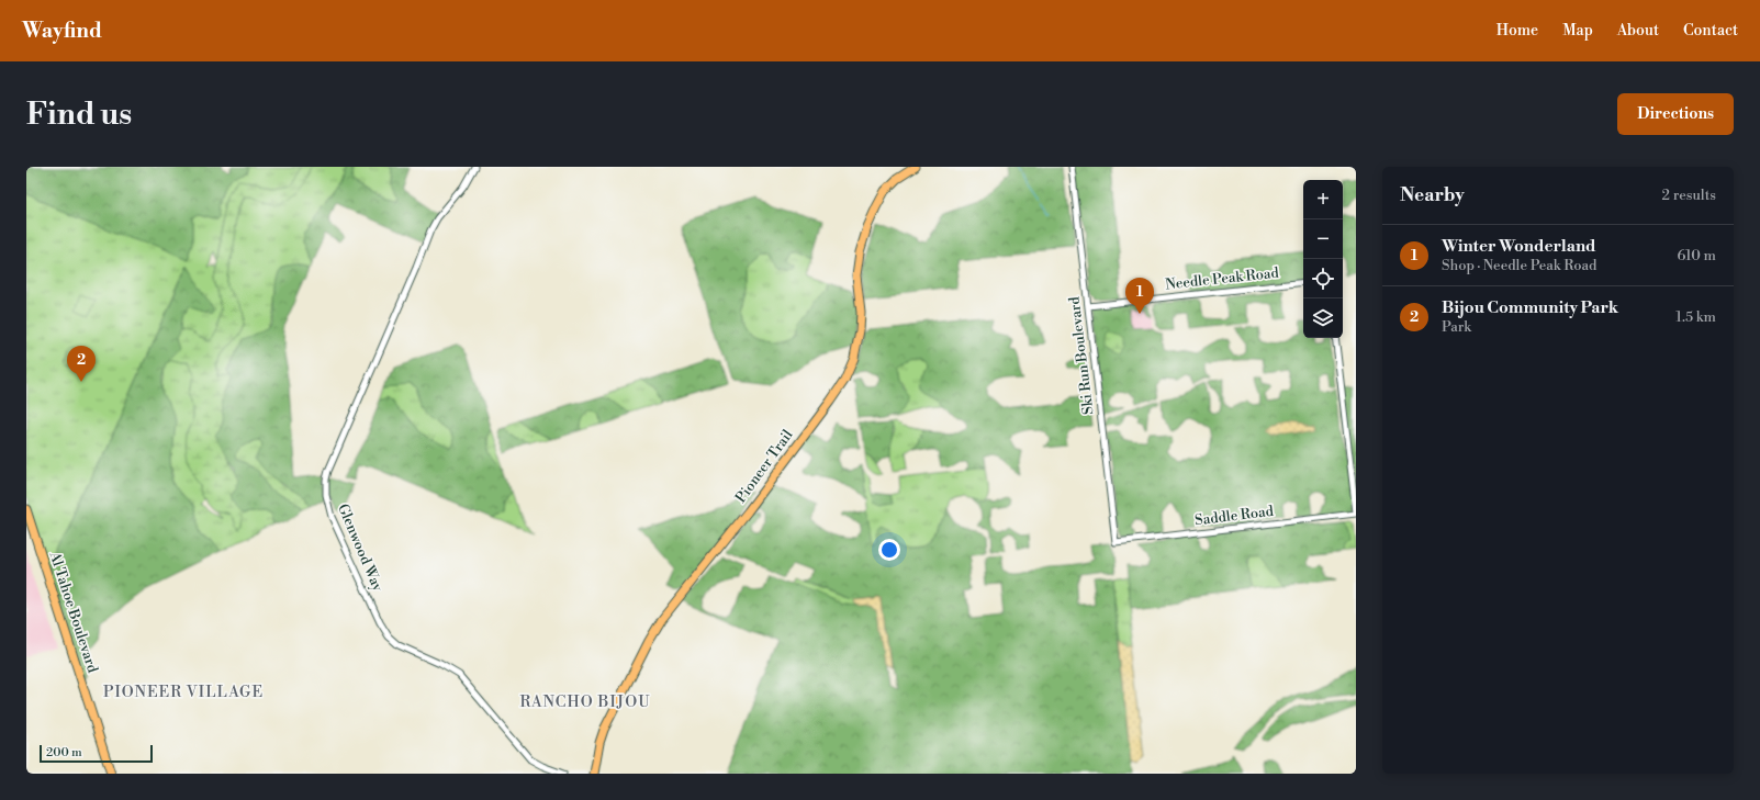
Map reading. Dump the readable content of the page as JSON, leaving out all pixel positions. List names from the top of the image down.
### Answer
{
  "streets": {
    "main road": ["Pioneer Trail", "Al Tahoe Boulevard"],
    "street": [
      "Needle Peak Road",
      "Ski Run Boulevard",
      "Saddle Road",
      "Glenwood Way"
    ]
  },
  "crossings": [
    ["Needle Peak Road", "Ski Run Boulevard"],
    ["Ski Run Boulevard", "Saddle Road"]
  ],
  "districts": ["PIONEER VILLAGE", "RANCHO BIJOU"],
  "scale_bar": "200 m",
  "page": {
    "header": "Wayfind",
    "nav": [
      "Home",
      "Map",
      "About",
      "Contact"
    ],
    "buttons": "Directions",
    "title": "Find us",
    "heading": ["Nearby", "2 results"],
    "map_buttons": ["+", "−"],
    "list": [
      {
        "mark": "1",
        "name": "Winter Wonderland",
        "note": "Shop · Needle Peak Road",
        "value": "610 m"
      },
      {
        "mark": "2",
        "name": "Bijou Community Park",
        "note": "Park",
        "value": "1.5 km"
      }
    ],
    "pins": ["1", "2"],
    "scale": "200 m"
  }
}
